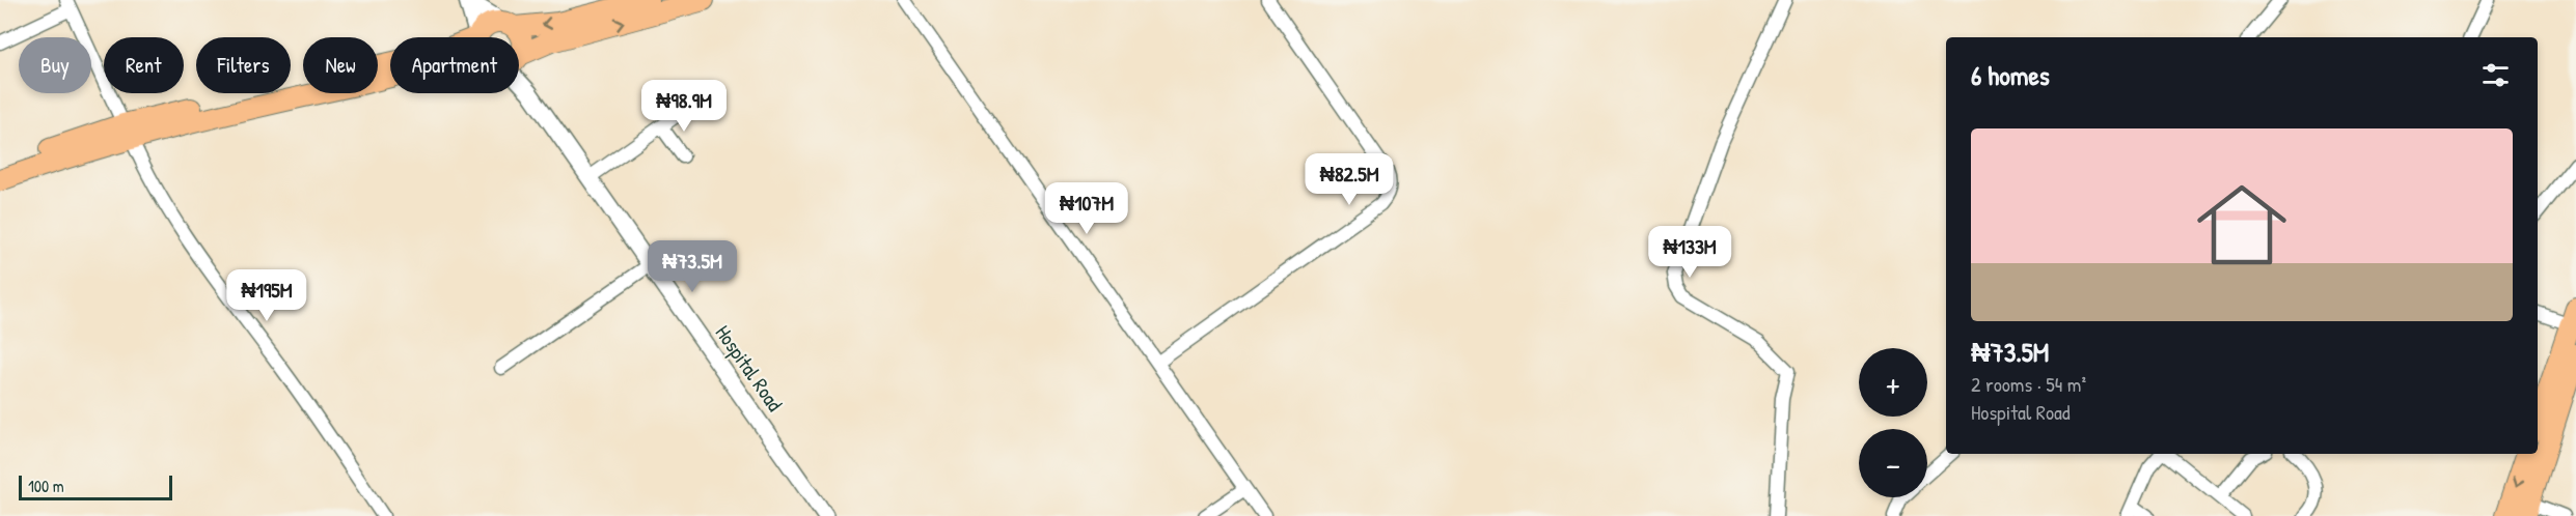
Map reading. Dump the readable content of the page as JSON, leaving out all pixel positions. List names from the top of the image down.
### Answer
{
  "streets": {
    "street": ["Hospital Road"]
  },
  "scale_bar": "100 m",
  "page": {
    "chip": [
      "Buy",
      "Rent",
      "Filters",
      "New",
      "Apartment"
    ],
    "heading": "6 homes",
    "price": [
      "₦98.9M",
      "₦82.5M",
      "₦107M",
      "₦133M",
      "₦73.5M",
      "₦195M"
    ],
    "list": [
      {
        "name": "₦73.5M",
        "note": "2 rooms · 54 m² · Hospital Road"
      }
    ],
    "map_buttons": ["+", "−"],
    "scale": "100 m"
  }
}
